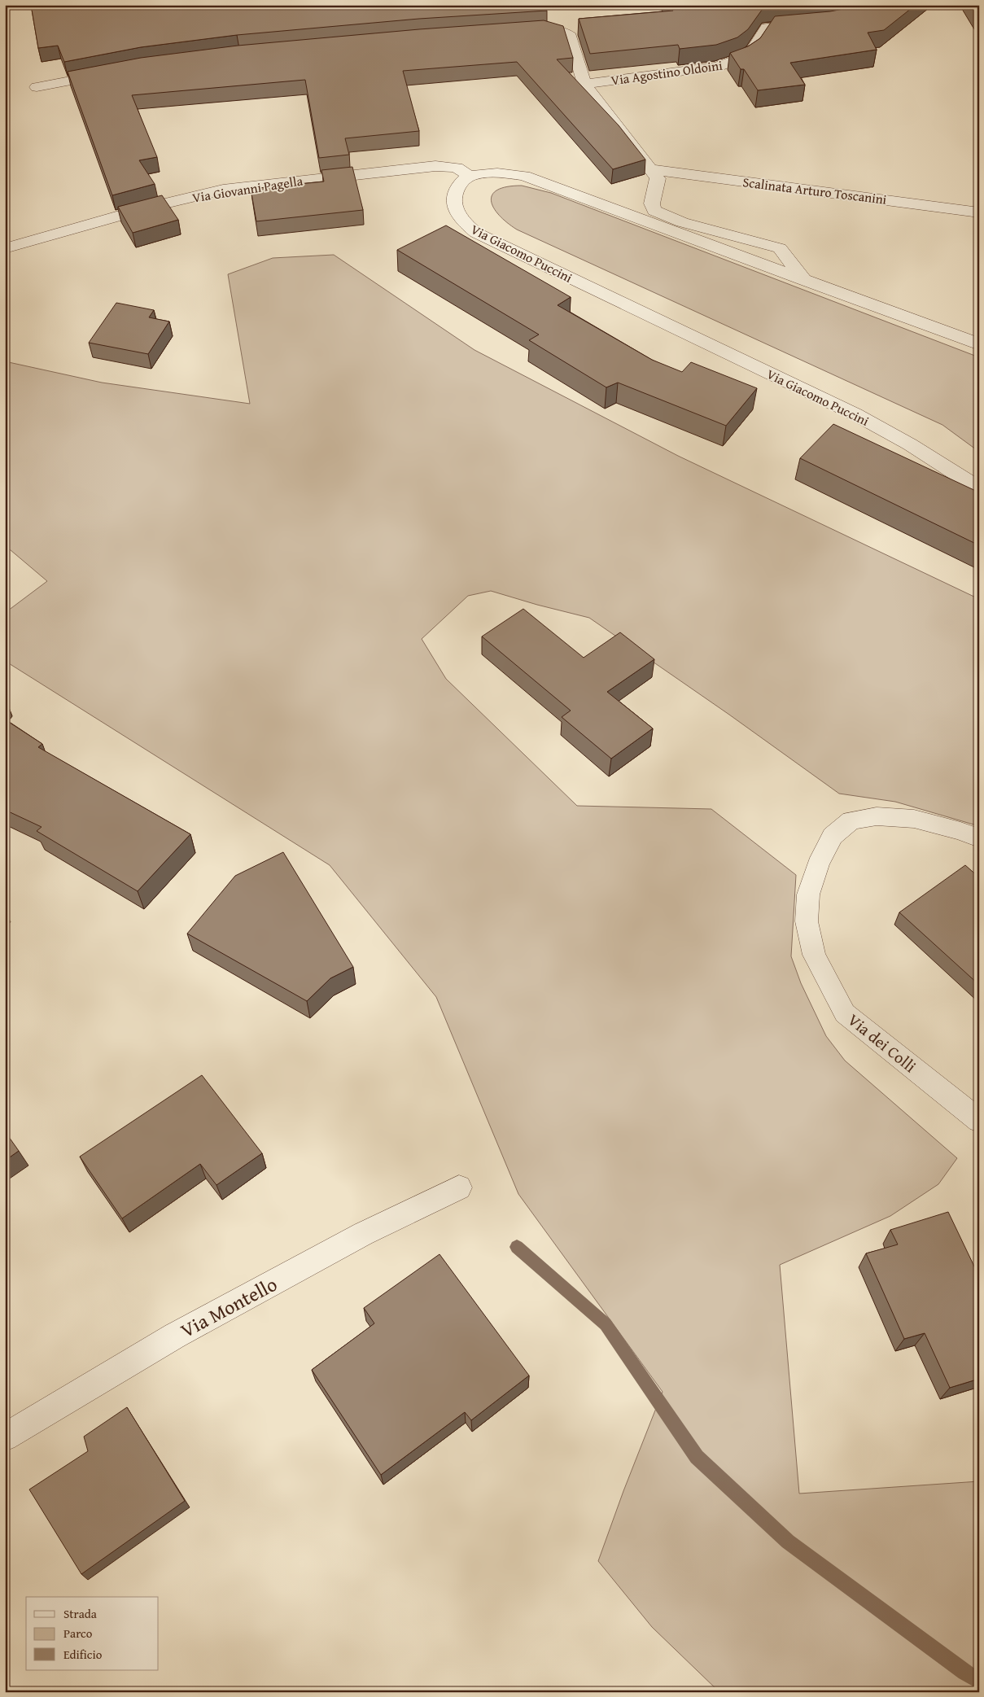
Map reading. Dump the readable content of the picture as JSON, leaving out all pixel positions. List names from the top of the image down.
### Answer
{
  "streets": {
    "street": [
      "Via Agostino Oldoini",
      "Via Giovanni Pagella",
      "Scalinata Arturo Toscanini",
      "Via Giacomo Puccini",
      "Via dei Colli",
      "Via Montello"
    ]
  },
  "crossings": [
    ["Via Giovanni Pagella", "Via Giacomo Puccini"]
  ],
  "legend": ["Strada", "Parco", "Edificio"]
}
